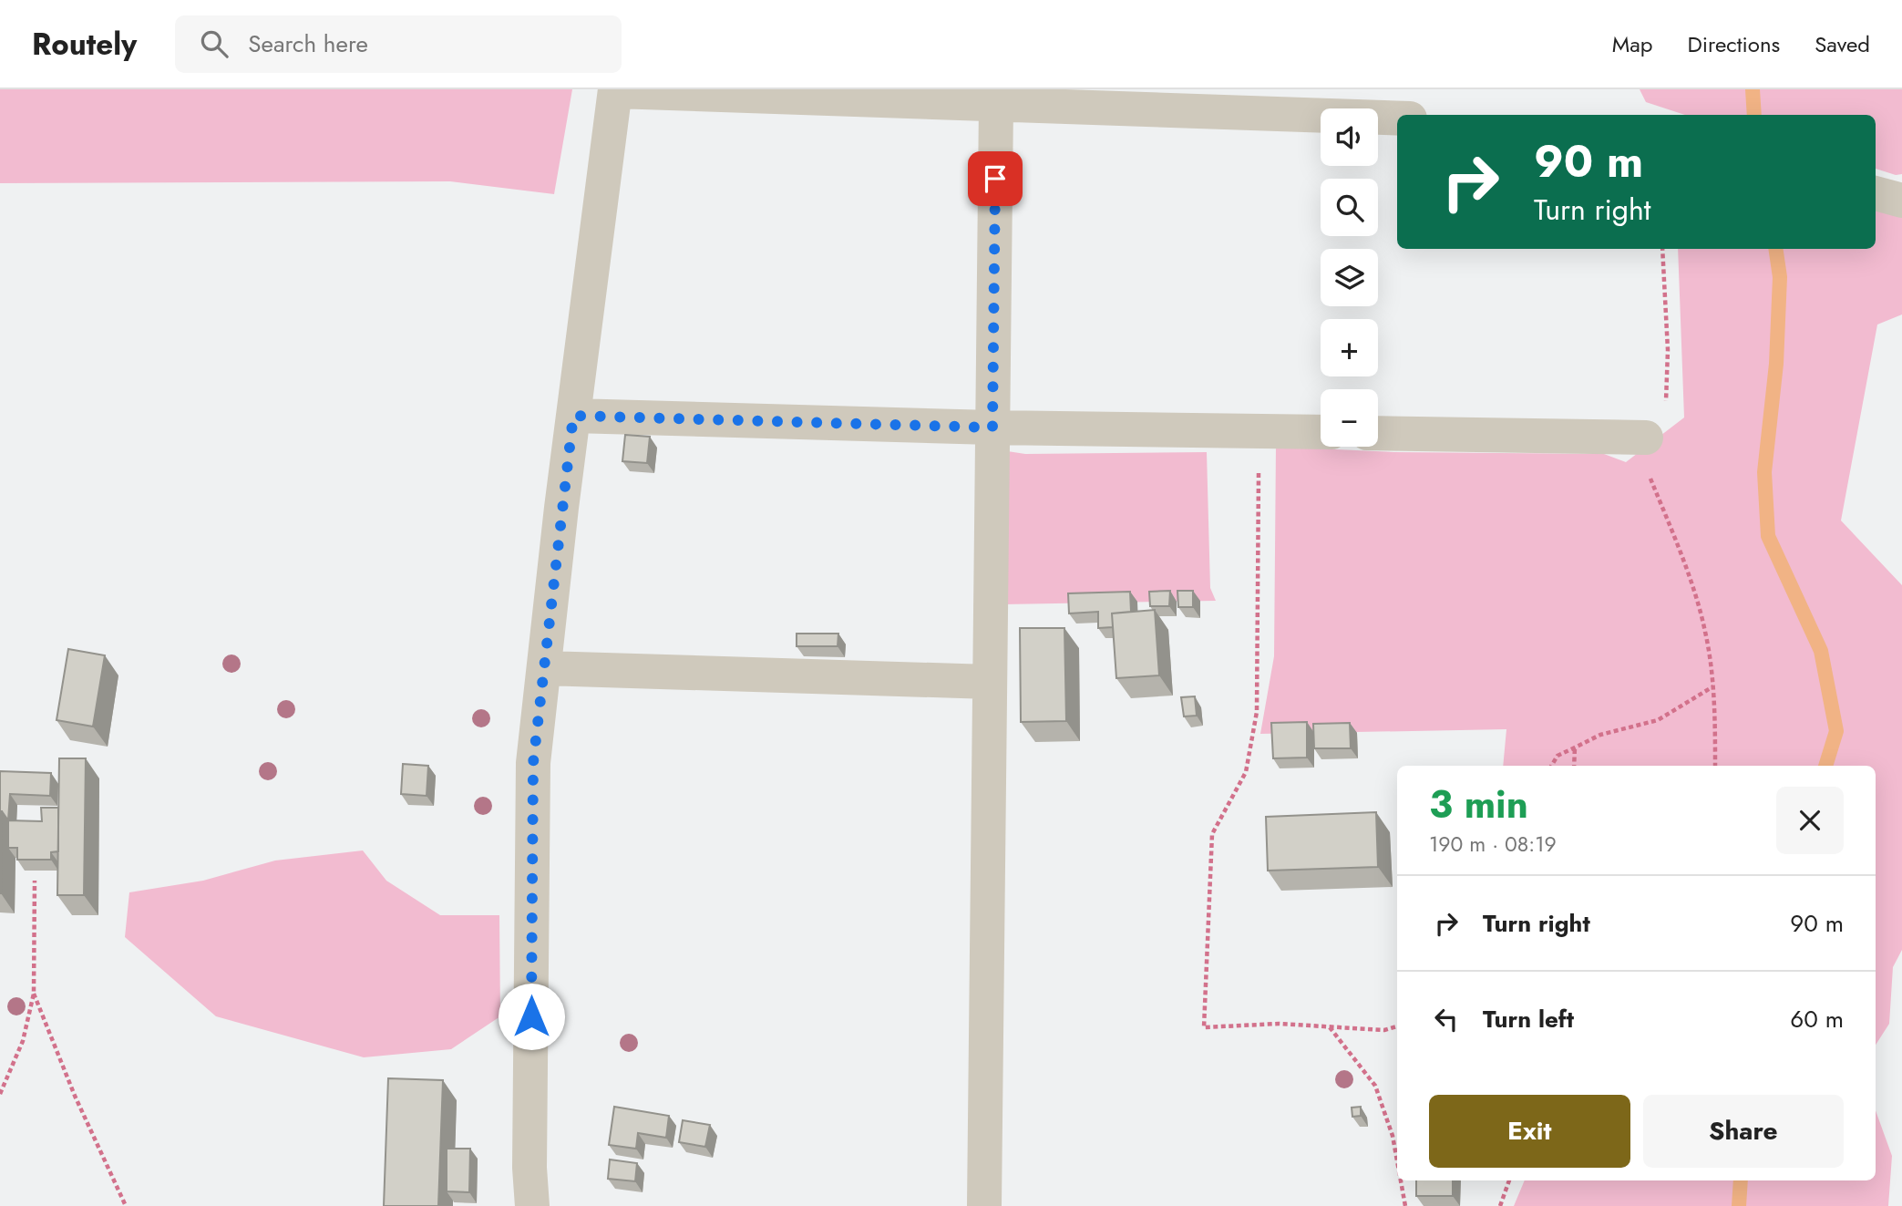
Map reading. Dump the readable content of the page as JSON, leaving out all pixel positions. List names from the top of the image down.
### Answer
{
  "page": {
    "header": "Routely",
    "search": "Search here",
    "nav": ["Map", "Directions", "Saved"],
    "map_buttons": ["+", "−"],
    "turn": ["90 m", "Turn right"],
    "heading": ["3 min", "190 m · 08:19"],
    "list": [
      {
        "name": "Turn right",
        "value": "90 m"
      },
      {
        "name": "Turn left",
        "value": "60 m"
      }
    ],
    "buttons": ["Exit", "Share"]
  }
}
